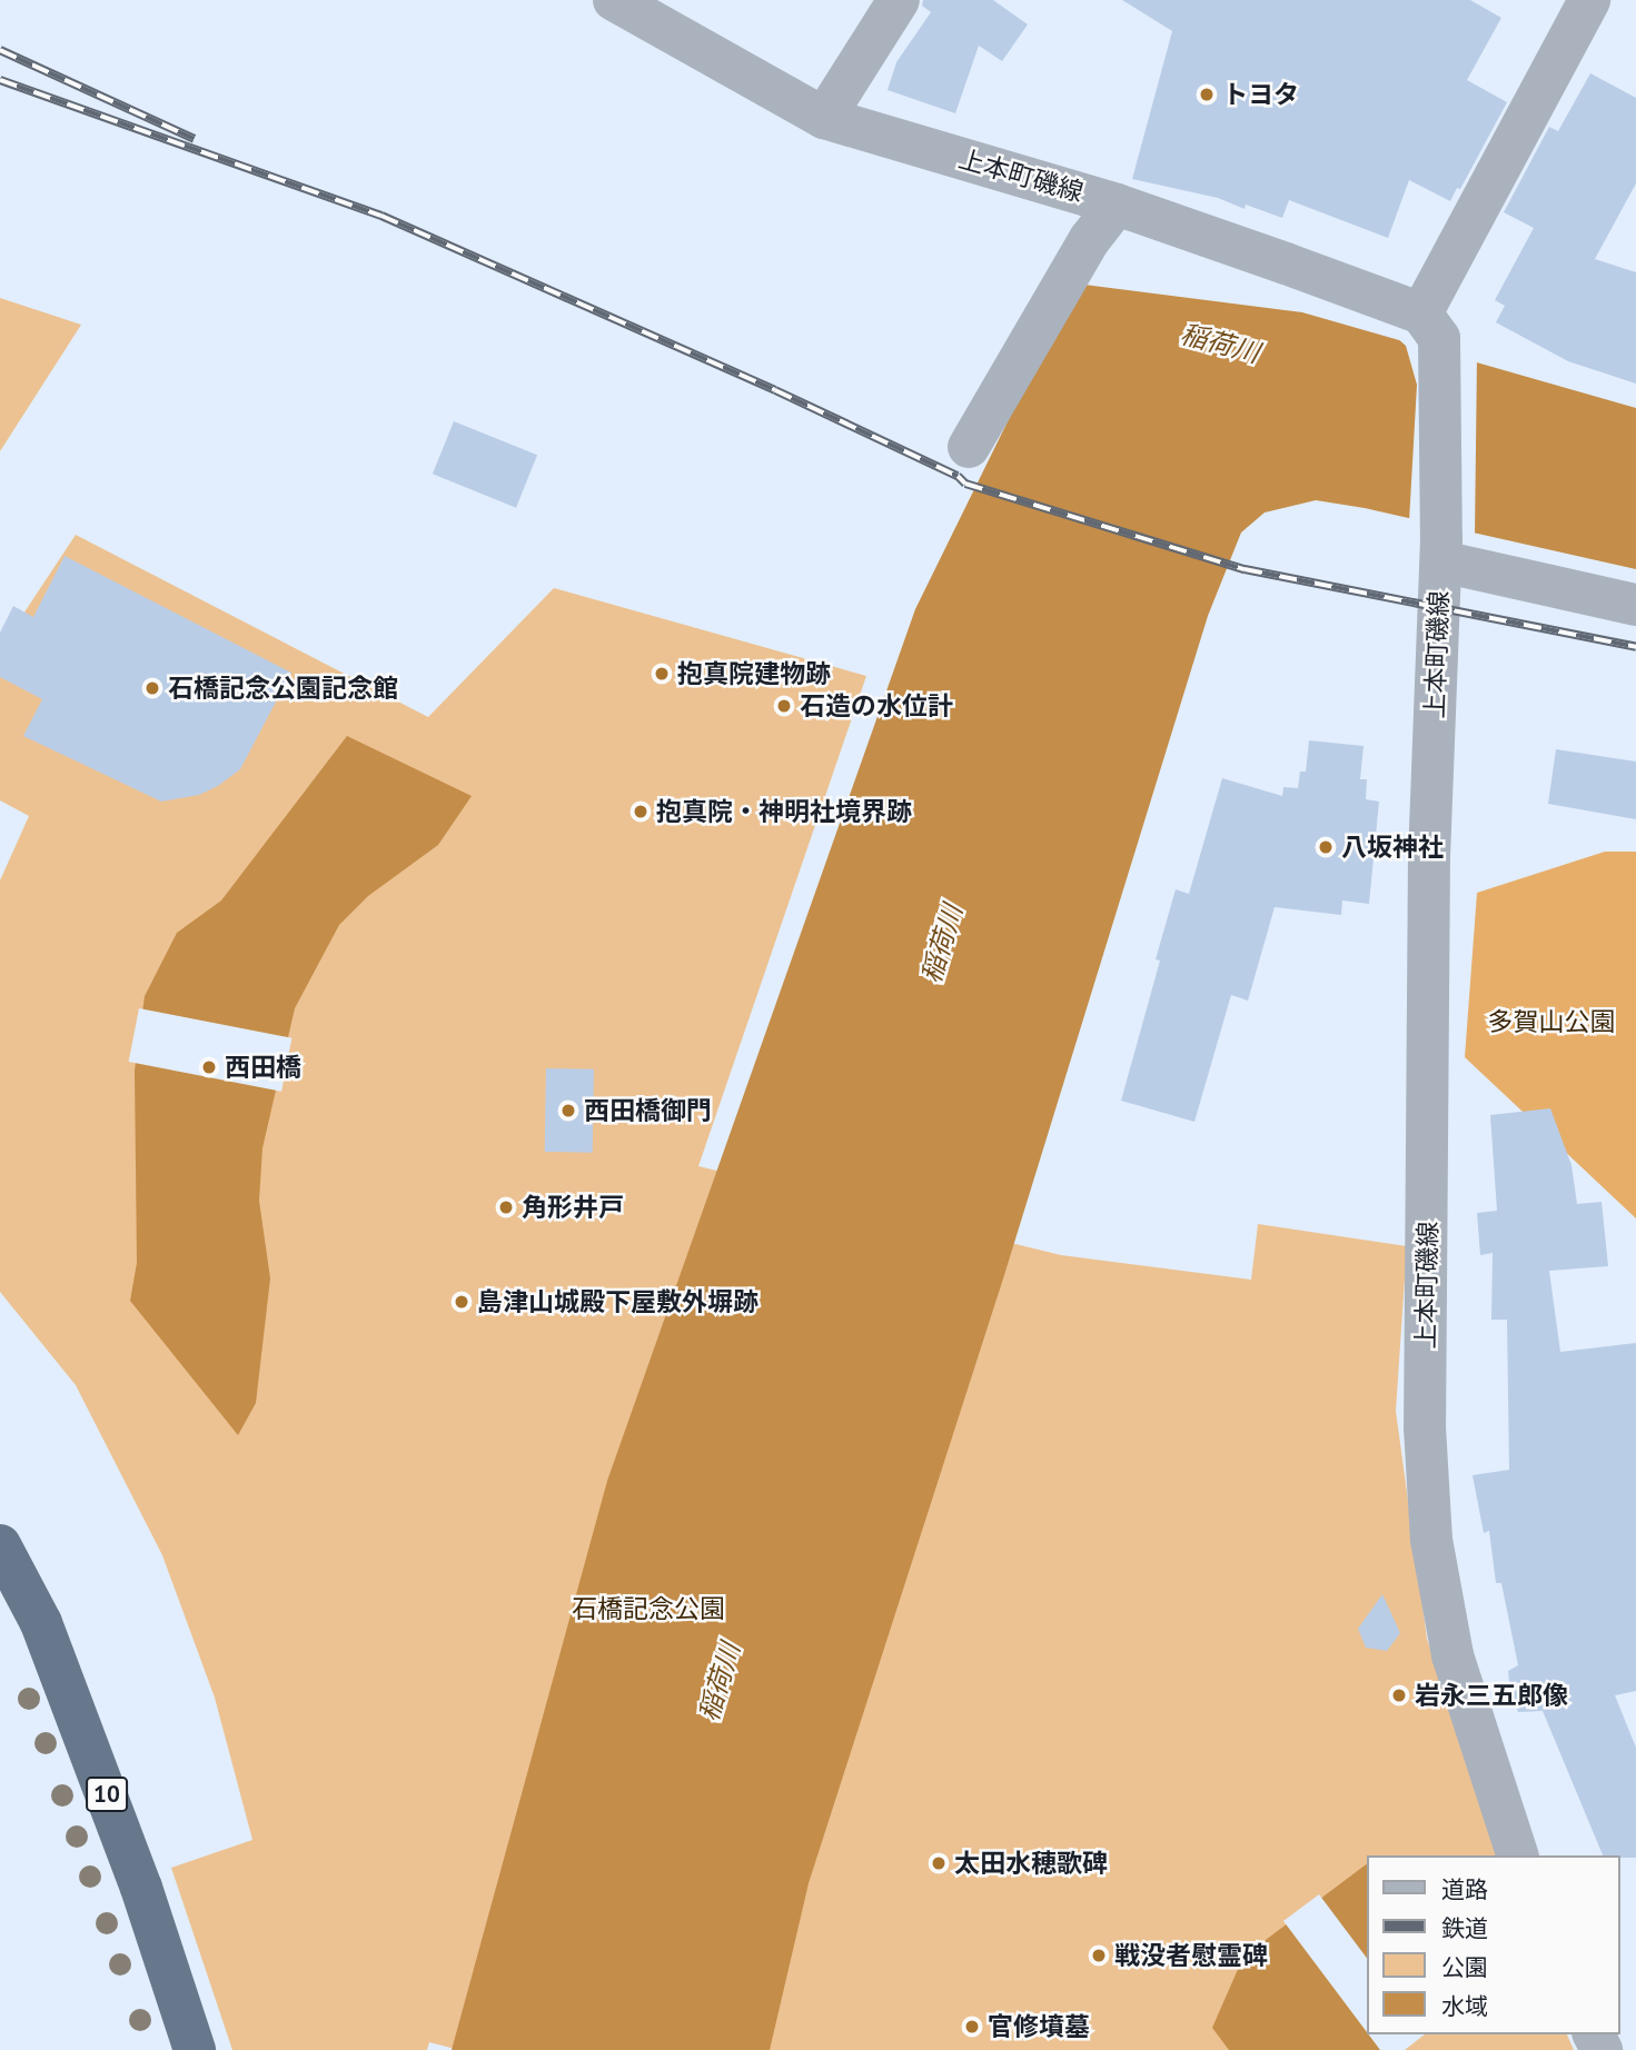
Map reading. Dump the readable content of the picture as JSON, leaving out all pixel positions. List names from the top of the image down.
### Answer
{
  "streets": {
    "highway": ["10"],
    "street": ["上本町磯線"]
  },
  "water": ["稲荷川"],
  "parks": ["多賀山公園", "石橋記念公園"],
  "places": [
    "トヨタ",
    "抱真院建物跡",
    "石橋記念公園記念館",
    "石造の水位計",
    "抱真院・神明社境界跡",
    "八坂神社",
    "西田橋",
    "西田橋御門",
    "角形井戸",
    "島津山城殿下屋敷外塀跡",
    "岩永三五郎像",
    "太田水穂歌碑",
    "戦没者慰霊碑",
    "官修墳墓"
  ],
  "legend": [
    "道路",
    "鉄道",
    "公園",
    "水域"
  ]
}
